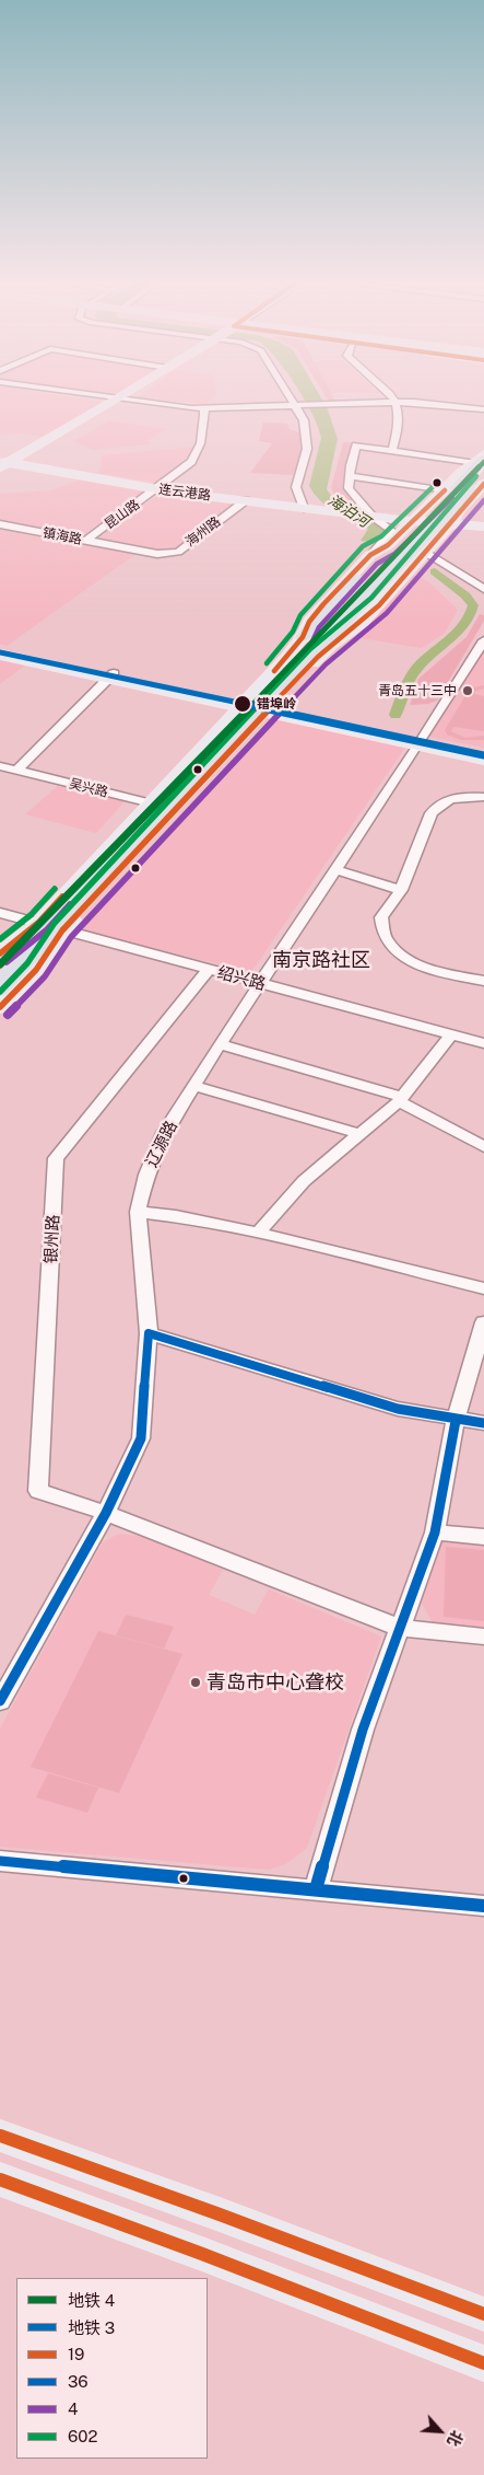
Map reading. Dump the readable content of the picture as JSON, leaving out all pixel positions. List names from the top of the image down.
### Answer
{
  "streets": {
    "main road": ["连云港路"],
    "street": [
      "昆山路",
      "海州路",
      "镇海路",
      "吴兴路",
      "绍兴路",
      "辽源路",
      "银州路"
    ]
  },
  "crossings": [
    ["连云港路", "昆山路"],
    ["连云港路", "海州路"],
    ["昆山路", "镇海路"],
    ["海州路", "镇海路"],
    ["绍兴路", "辽源路"],
    ["绍兴路", "银州路"],
    ["辽源路", "银州路"]
  ],
  "districts": ["南京路社区"],
  "water": ["海泊河"],
  "places": ["青岛五十三中", "错埠岭", "青岛市中心聋校"],
  "lines": [
    "metro line 4",
    "transit line 602",
    "transit line 19",
    "transit line 4",
    "metro line 3",
    "transit line 36"
  ],
  "legend": [
    "地铁 4",
    "地铁 3",
    "19",
    "36",
    "4",
    "602"
  ],
  "north": "bottom right"
}
